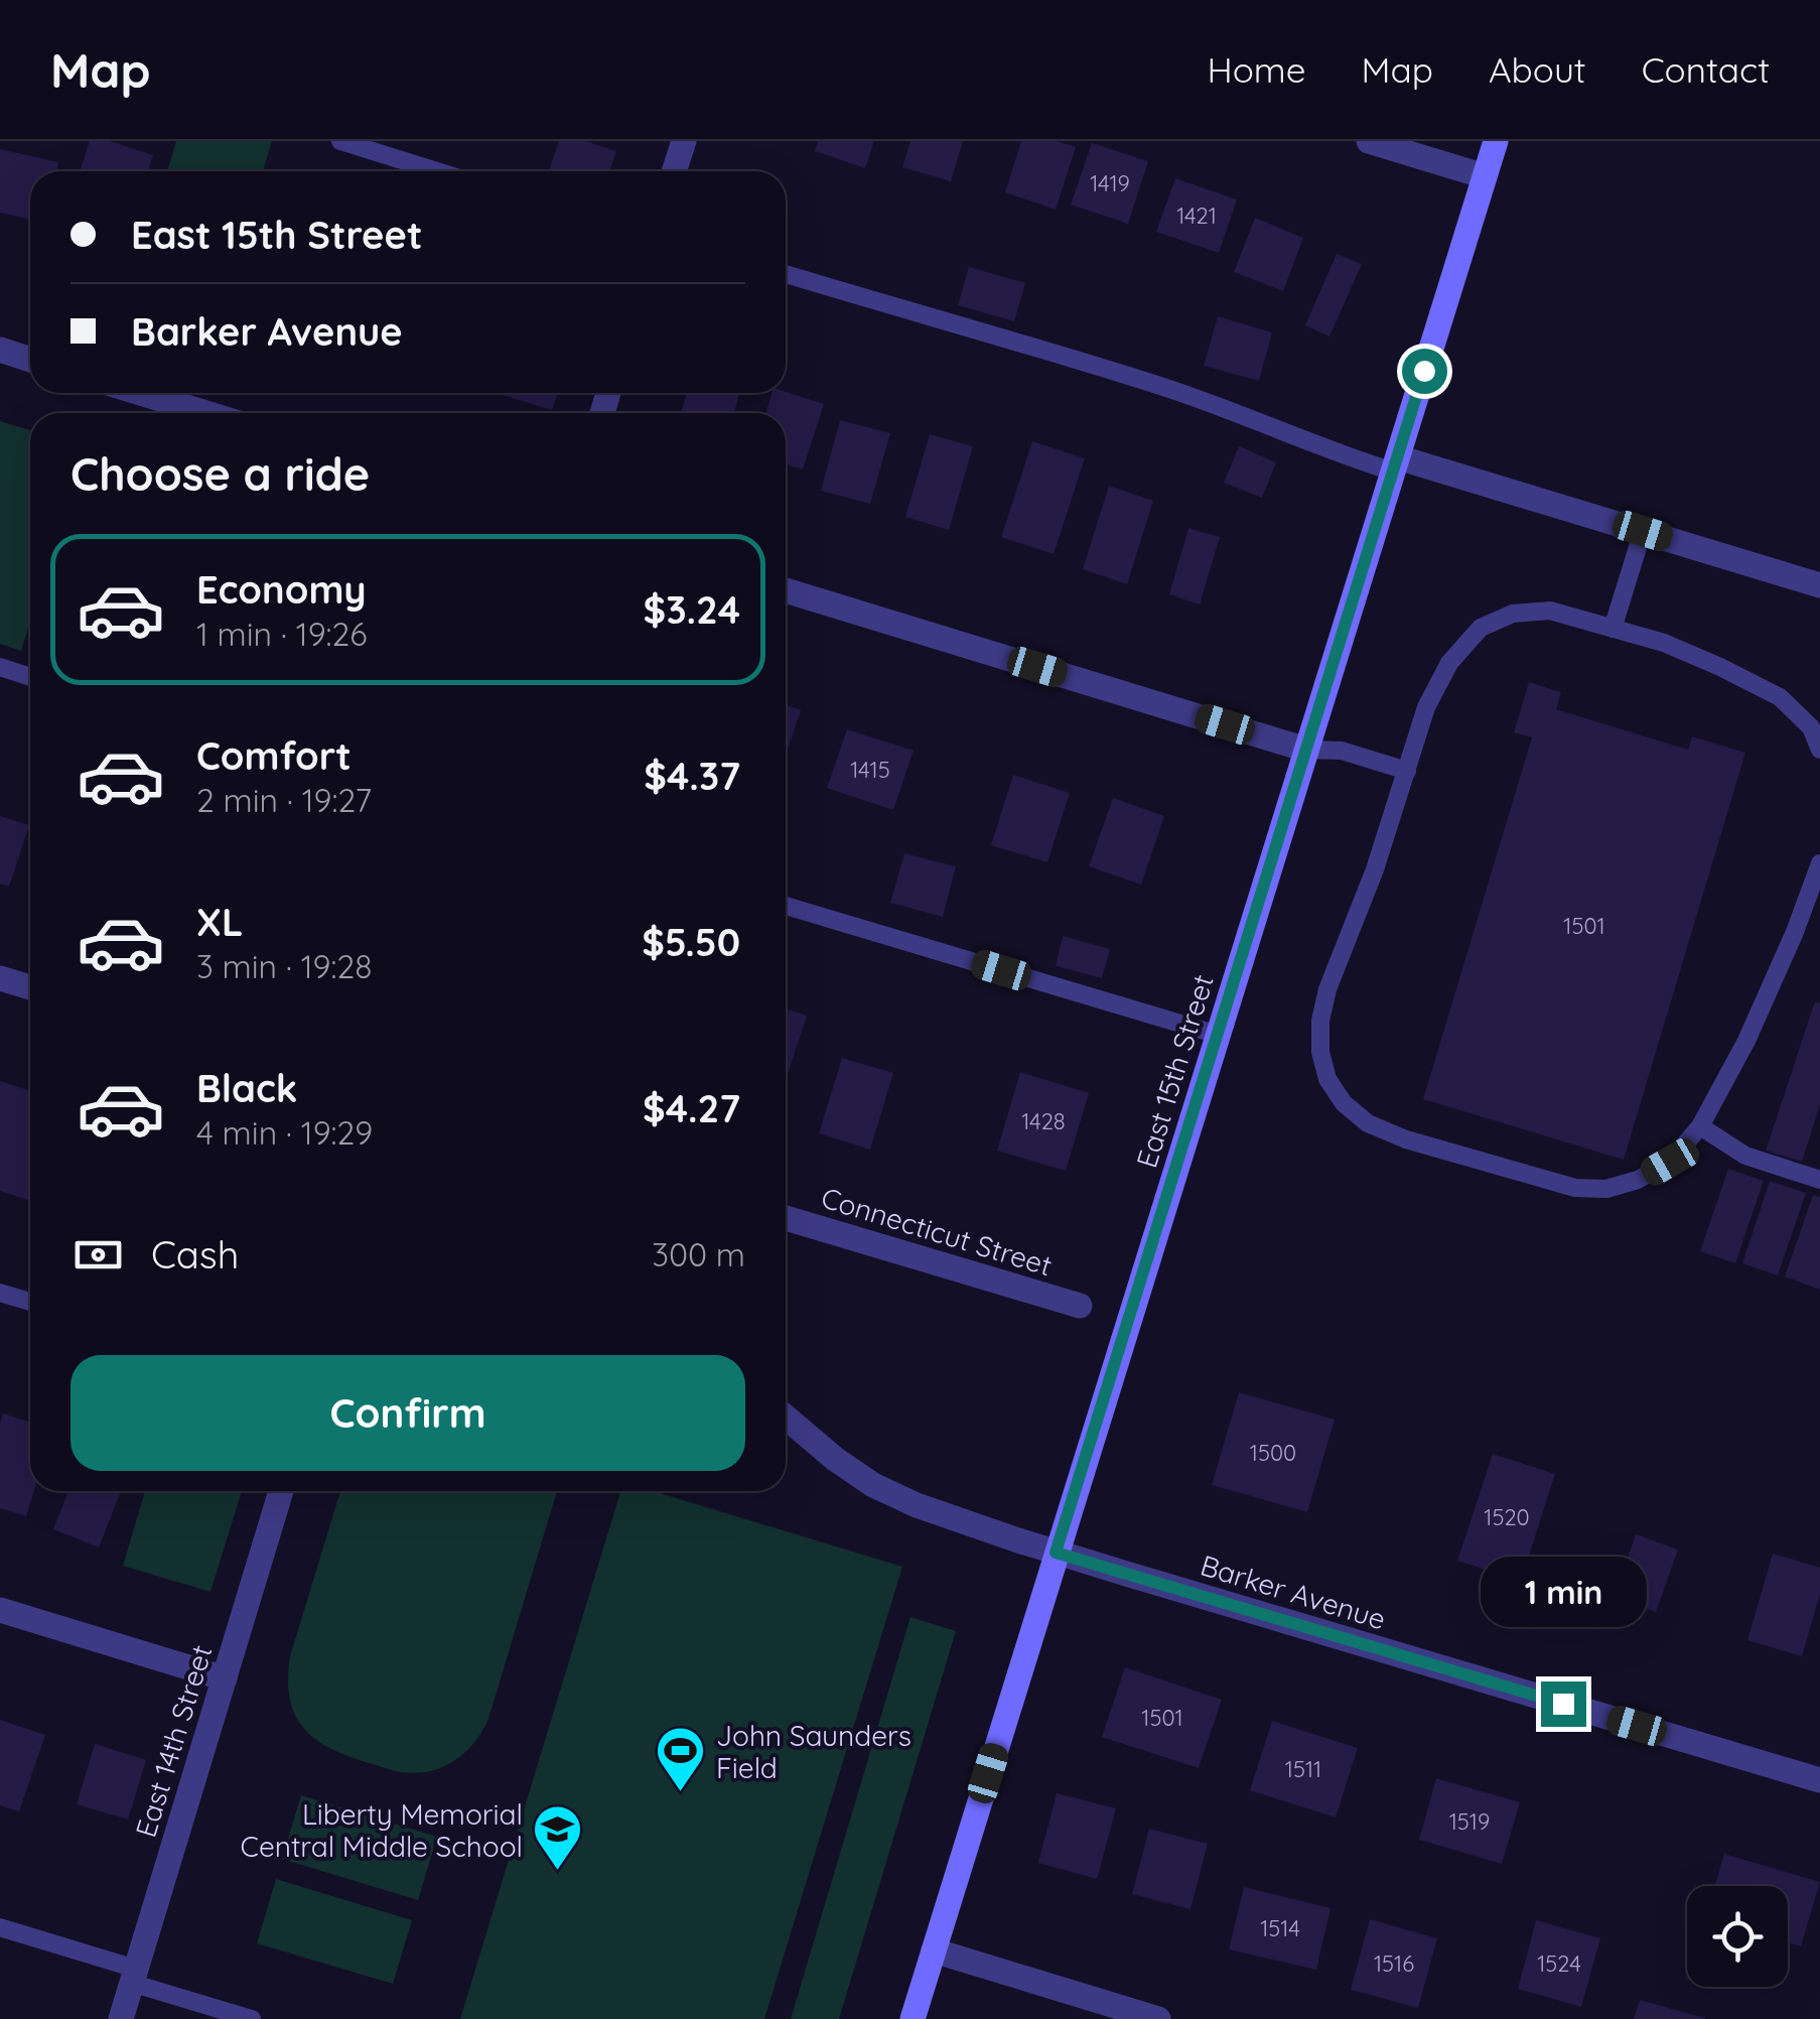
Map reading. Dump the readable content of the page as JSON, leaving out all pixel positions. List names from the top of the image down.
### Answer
{
  "streets": {
    "main road": ["East 15th Street"],
    "street": ["Connecticut Street", "Barker Avenue", "East 14th Street"]
  },
  "crossings": [
    ["East 15th Street", "Barker Avenue"]
  ],
  "places": {
    "sports": ["John Saunders Field"],
    "school or university": ["Liberty Memorial Central Middle School"]
  },
  "house_numbers": [
    "1419",
    "1421",
    "1415",
    "1501",
    "1428",
    "1500",
    "1520",
    "1501",
    "1511",
    "1519",
    "1514",
    "1516",
    "1524"
  ],
  "page": {
    "header": "Map",
    "nav": [
      "Home",
      "Map",
      "About",
      "Contact"
    ],
    "banner": ["East 15th Street", "Barker Avenue"],
    "heading": "Choose a ride",
    "list": [
      {
        "name": "Economy",
        "note": "1 min · 19:26",
        "value": "$3.24"
      },
      {
        "name": "Comfort",
        "note": "2 min · 19:27",
        "value": "$4.37"
      },
      {
        "name": "XL",
        "note": "3 min · 19:28",
        "value": "$5.50"
      },
      {
        "name": "Black",
        "note": "4 min · 19:29",
        "value": "$4.27"
      }
    ],
    "pay": ["Cash", "300 m"],
    "buttons": "Confirm",
    "bubble": "1 min"
  }
}
